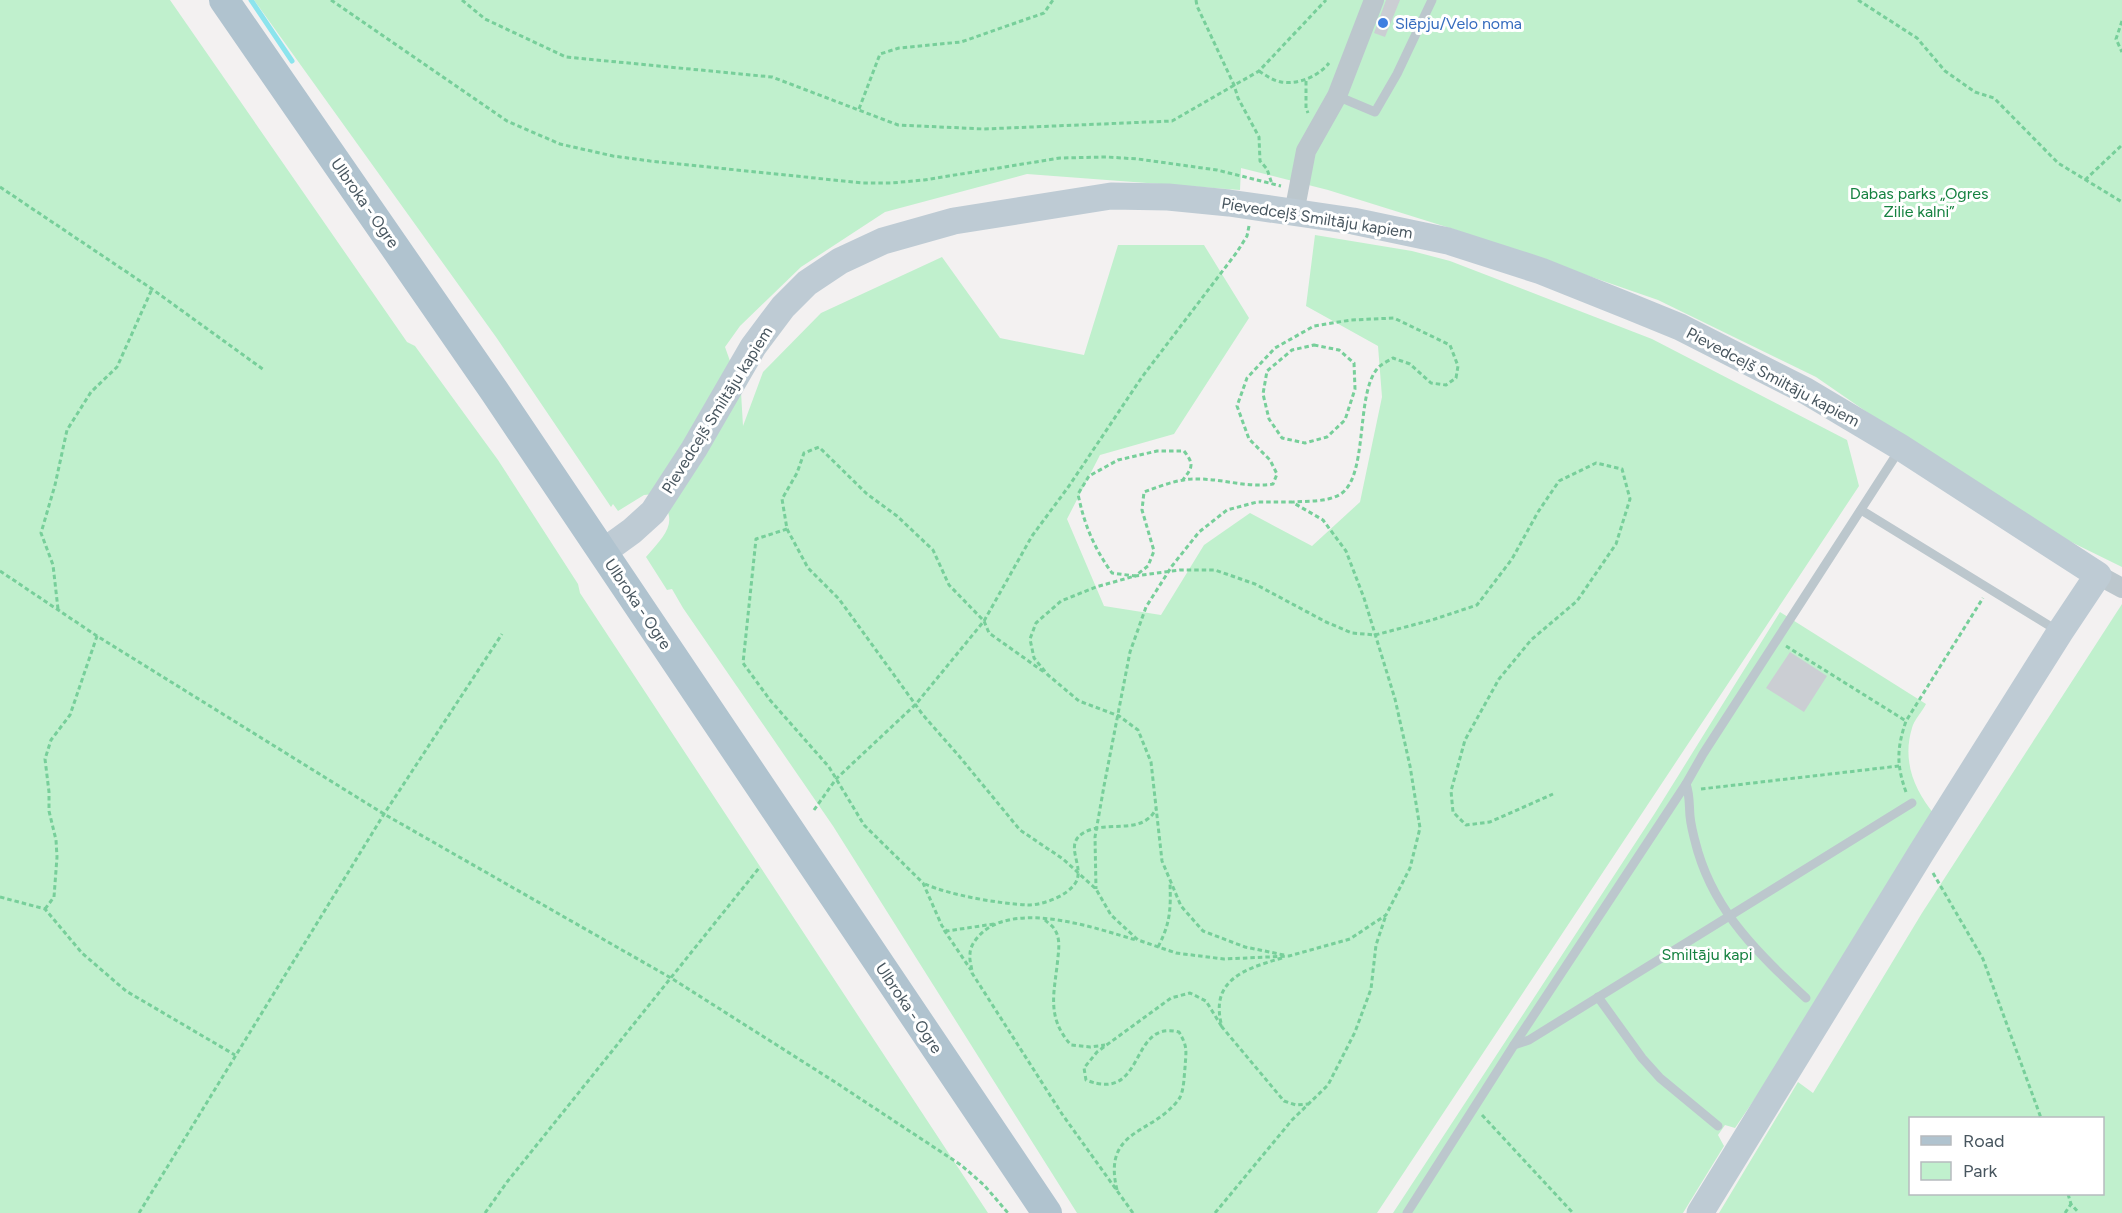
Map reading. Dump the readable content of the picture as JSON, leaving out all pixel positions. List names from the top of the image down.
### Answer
{
  "streets": {
    "main road": ["Ulbroka - Ogre"],
    "street": ["Pievedceļš Smiltāju kapiem"]
  },
  "crossings": [
    ["Ulbroka - Ogre", "Pievedceļš Smiltāju kapiem"]
  ],
  "parks": ["Dabas parks „Ogres Zilie kalni”", "Smiltāju kapi"],
  "places": ["Slēpju/Velo noma"],
  "legend": ["Road", "Park"]
}
